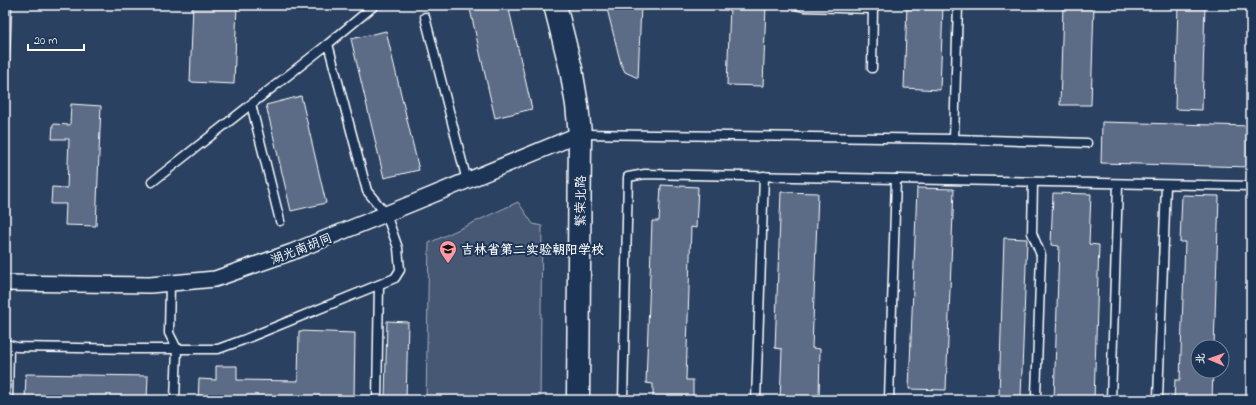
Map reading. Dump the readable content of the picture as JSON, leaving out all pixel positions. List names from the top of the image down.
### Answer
{
  "streets": {
    "street": ["繁荣北路", "湖光南胡同"]
  },
  "crossings": [
    ["繁荣北路", "湖光南胡同"]
  ],
  "places": {
    "school or university": ["吉林省第二实验朝阳学校"]
  },
  "scale_bar": "20 m",
  "north": "left"
}
